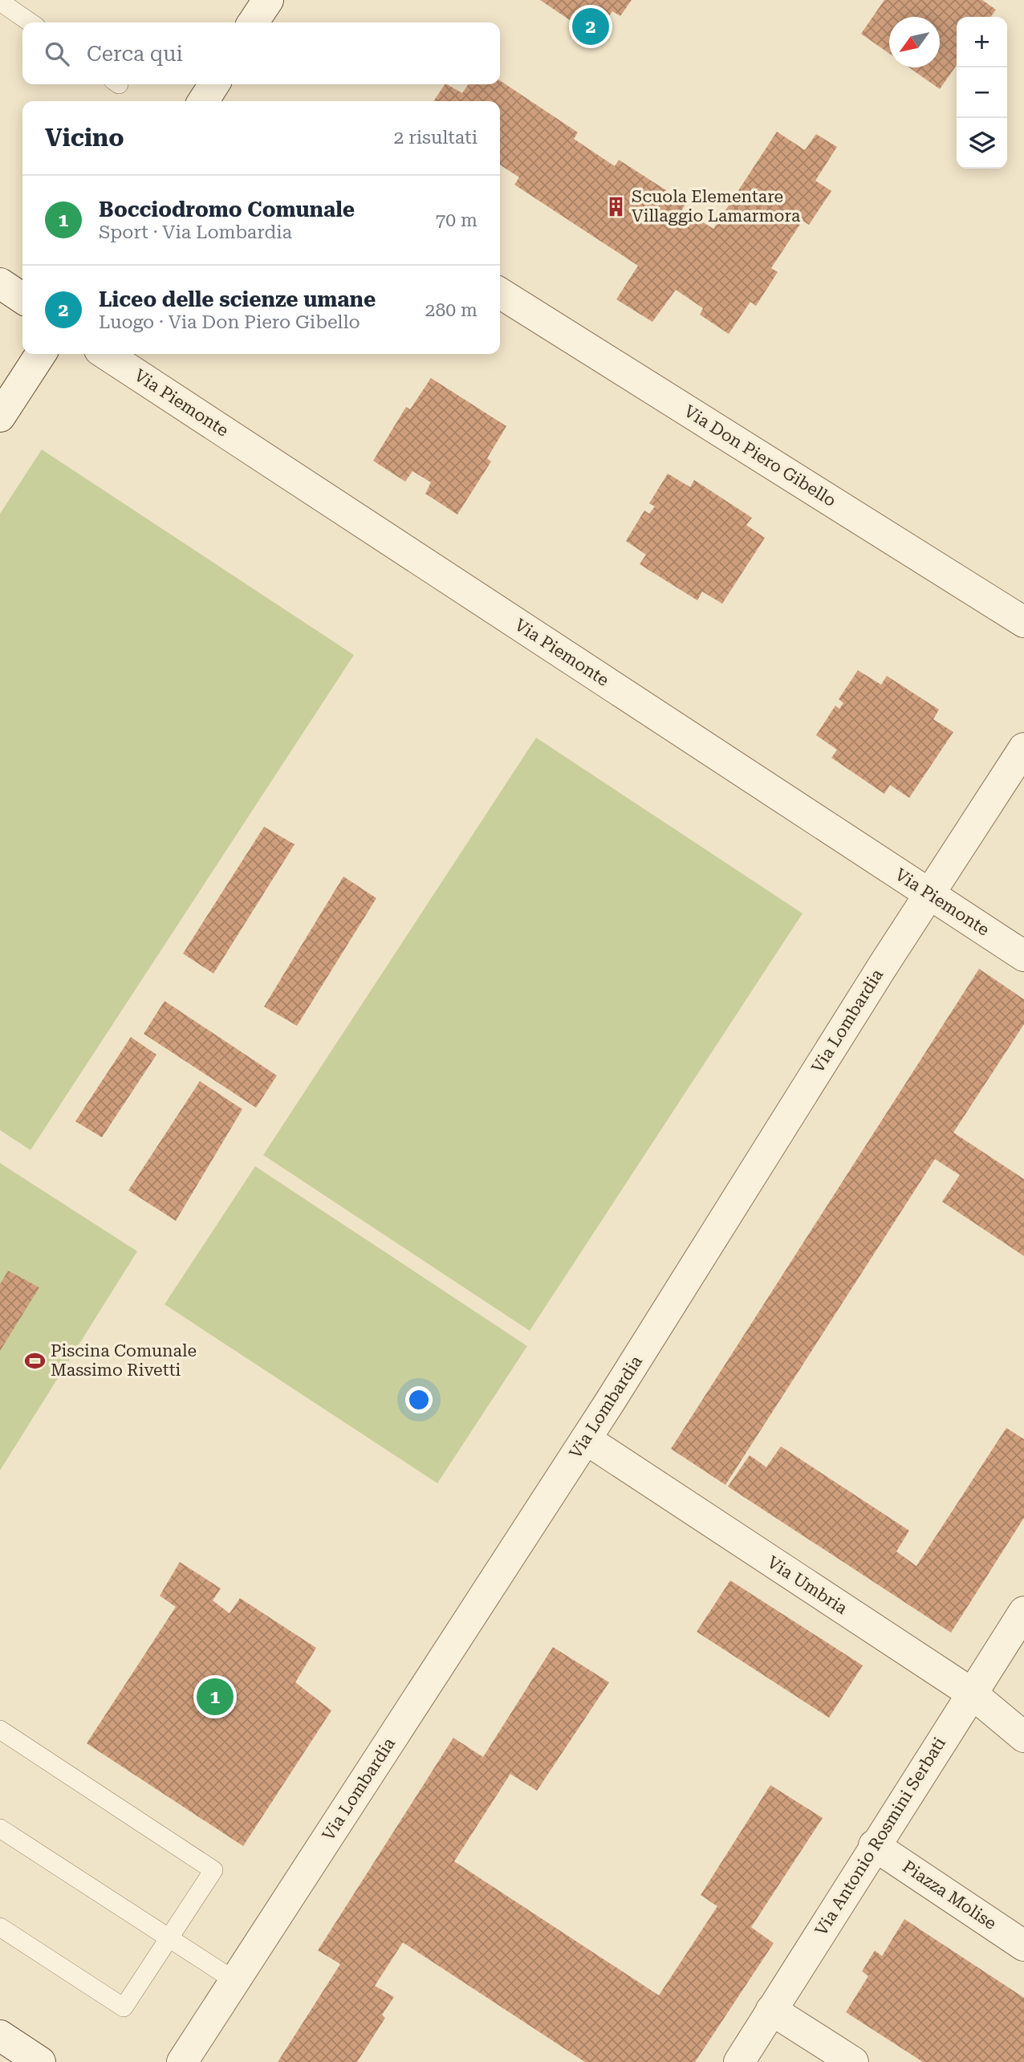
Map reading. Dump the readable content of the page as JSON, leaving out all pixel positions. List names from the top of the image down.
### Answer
{
  "streets": {
    "street": [
      "Via Piemonte",
      "Via Don Piero Gibello",
      "Via Lombardia",
      "Via Umbria",
      "Via Antonio Rosmini Serbati",
      "Piazza Molise"
    ]
  },
  "crossings": [
    ["Via Piemonte", "Via Lombardia"],
    ["Via Lombardia", "Via Umbria"],
    ["Via Umbria", "Via Antonio Rosmini Serbati"],
    ["Via Antonio Rosmini Serbati", "Piazza Molise"]
  ],
  "places": {
    "building": ["Scuola Elementare Villaggio Lamarmora"],
    "sports": ["Piscina Comunale Massimo Rivetti"]
  },
  "north": "bottom left",
  "page": {
    "pins": ["2", "1"],
    "map_buttons": ["+", "−"],
    "search": "Cerca qui",
    "heading": ["Vicino", "2 risultati"],
    "list": [
      {
        "mark": "1",
        "name": "Bocciodromo Comunale",
        "note": "Sport · Via Lombardia",
        "value": "70 m"
      },
      {
        "mark": "2",
        "name": "Liceo delle scienze umane",
        "note": "Luogo · Via Don Piero Gibello",
        "value": "280 m"
      }
    ]
  }
}
